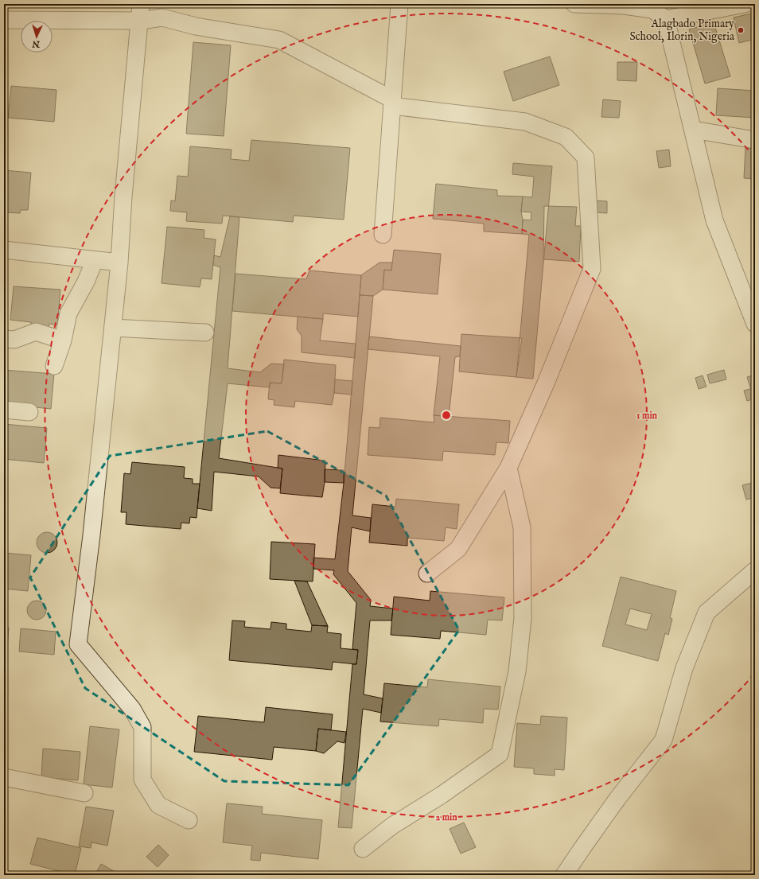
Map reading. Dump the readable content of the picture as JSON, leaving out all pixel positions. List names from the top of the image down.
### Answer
{
  "places": ["Alagbado Primary School, Ilorin, Nigeria"],
  "north": "bottom",
  "rings": ["1 min", "2 min"]
}
